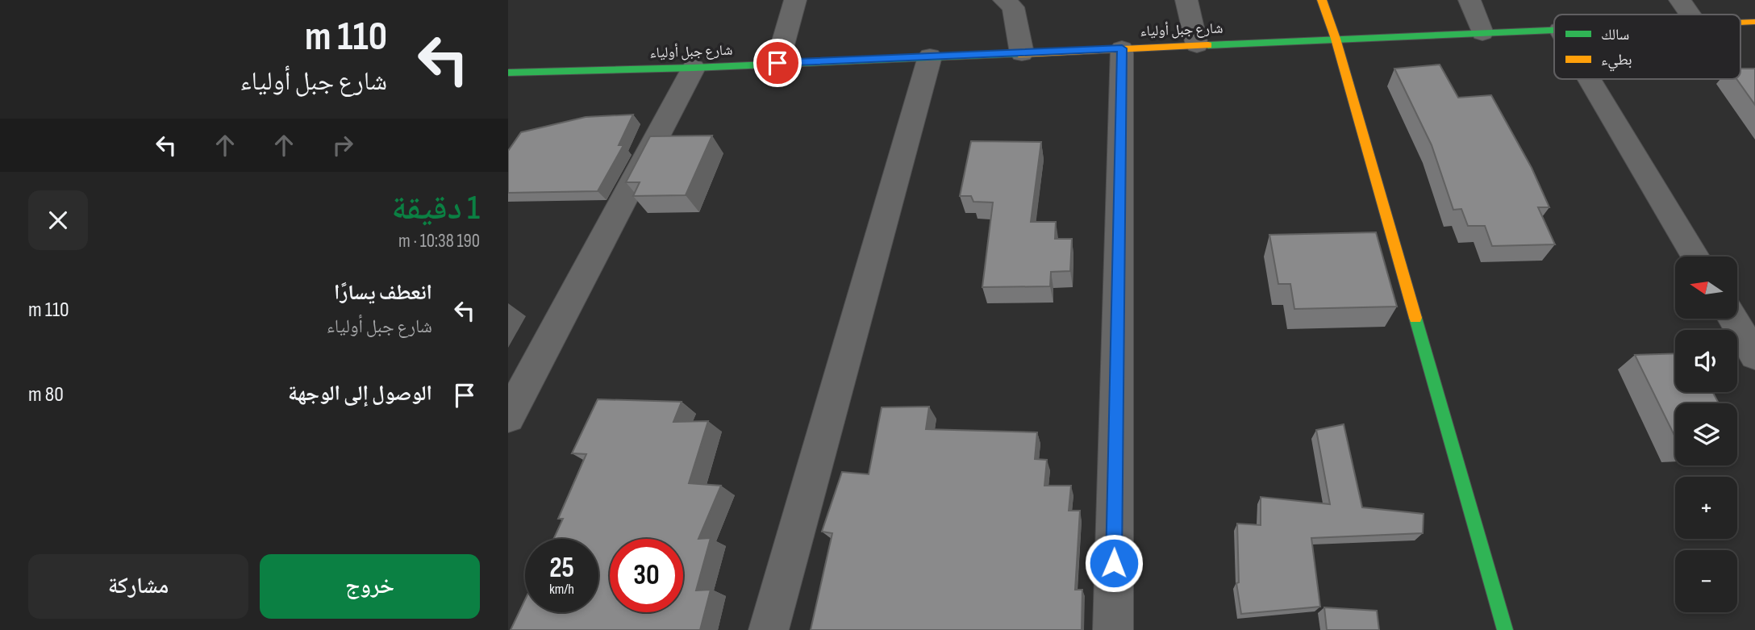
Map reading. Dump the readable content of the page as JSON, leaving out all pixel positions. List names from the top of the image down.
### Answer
{
  "streets": {
    "main road": ["شارع جبل أولياء"]
  },
  "legend": ["سالك", "بطيء"],
  "north": "left",
  "page": {
    "turn": ["110 m", "شارع جبل أولياء"],
    "heading": ["1 دقيقة", "190 m · 10:38"],
    "map_buttons": ["+", "−"],
    "list": [
      {
        "name": "انعطف يسارًا",
        "note": "شارع جبل أولياء",
        "value": "110 m"
      },
      {
        "name": "الوصول إلى الوجهة",
        "value": "80 m"
      }
    ],
    "speed": "25 km/h",
    "limit": "30",
    "buttons": ["خروج", "مشاركة"]
  }
}
